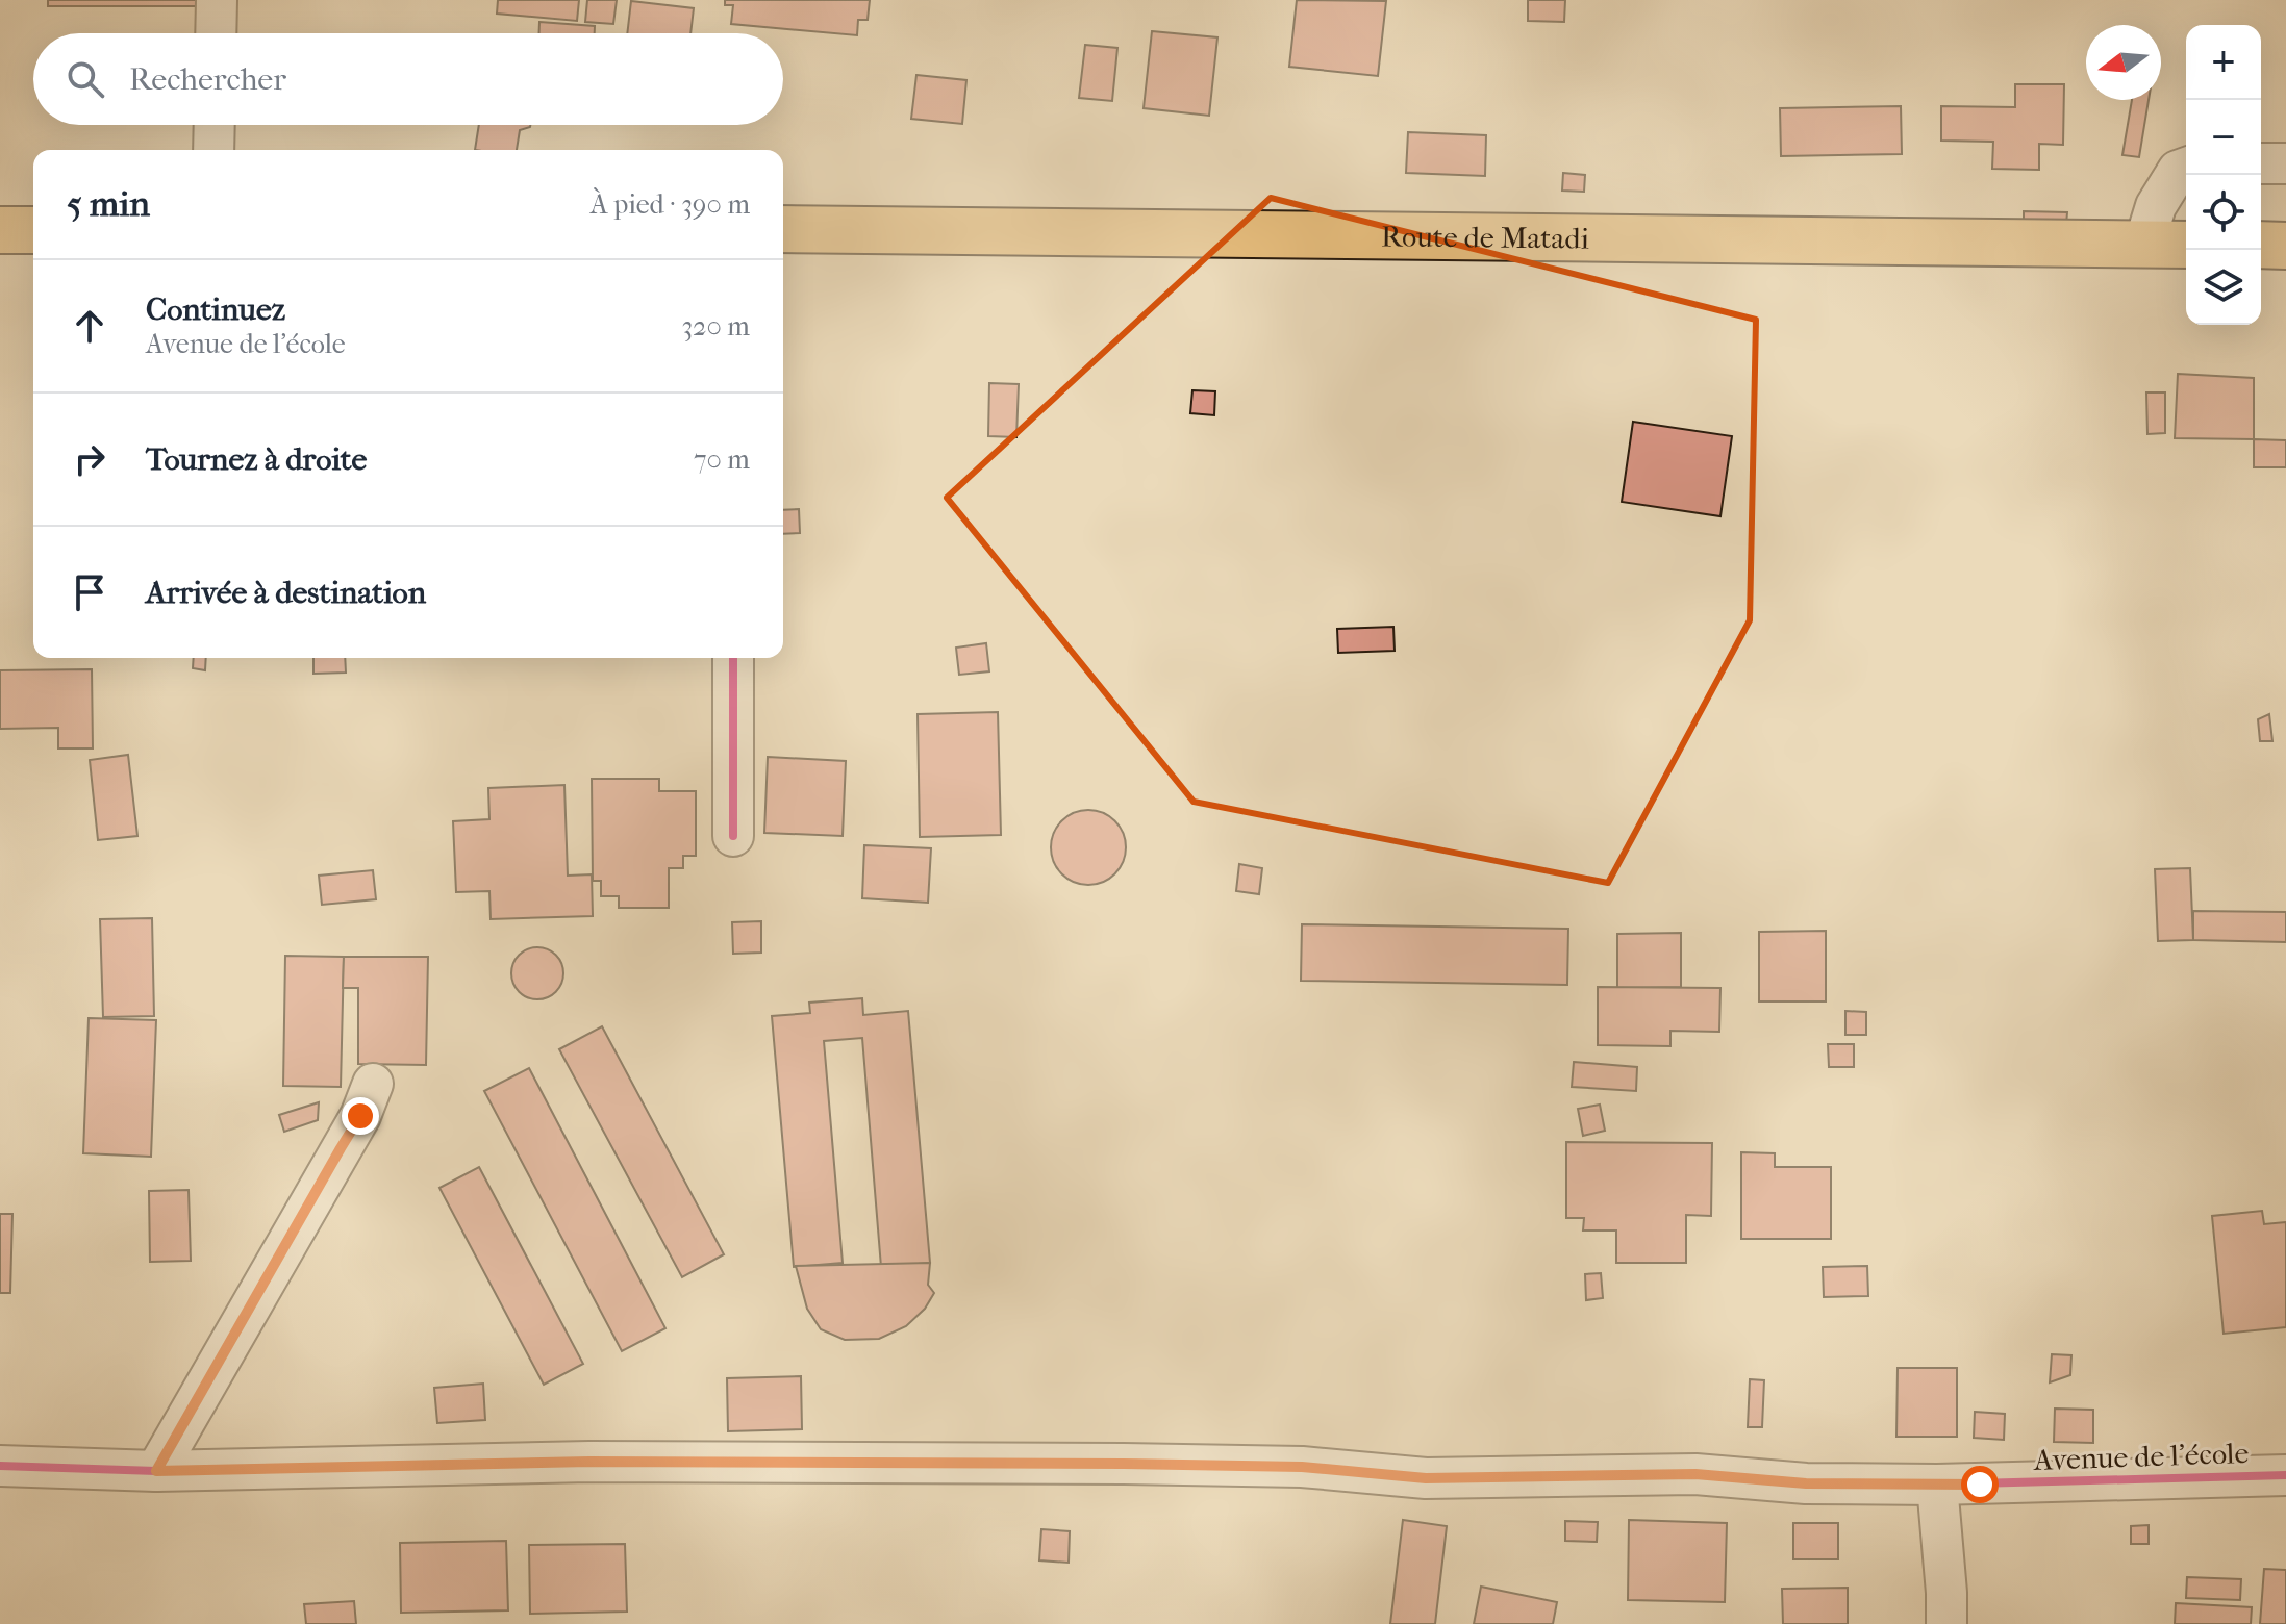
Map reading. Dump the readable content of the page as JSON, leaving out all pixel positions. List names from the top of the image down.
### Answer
{
  "streets": {
    "highway": ["Route de Matadi"],
    "street": ["Avenue de l'école"]
  },
  "north": "left",
  "page": {
    "map_buttons": ["+", "−"],
    "search": "Rechercher",
    "heading": ["5 min", "À pied · 390 m"],
    "list": [
      ["Continuez", "Avenue de l'école", "320 m"],
      ["Tournez à droite", "70 m"],
      "Arrivée à destination"
    ]
  }
}
